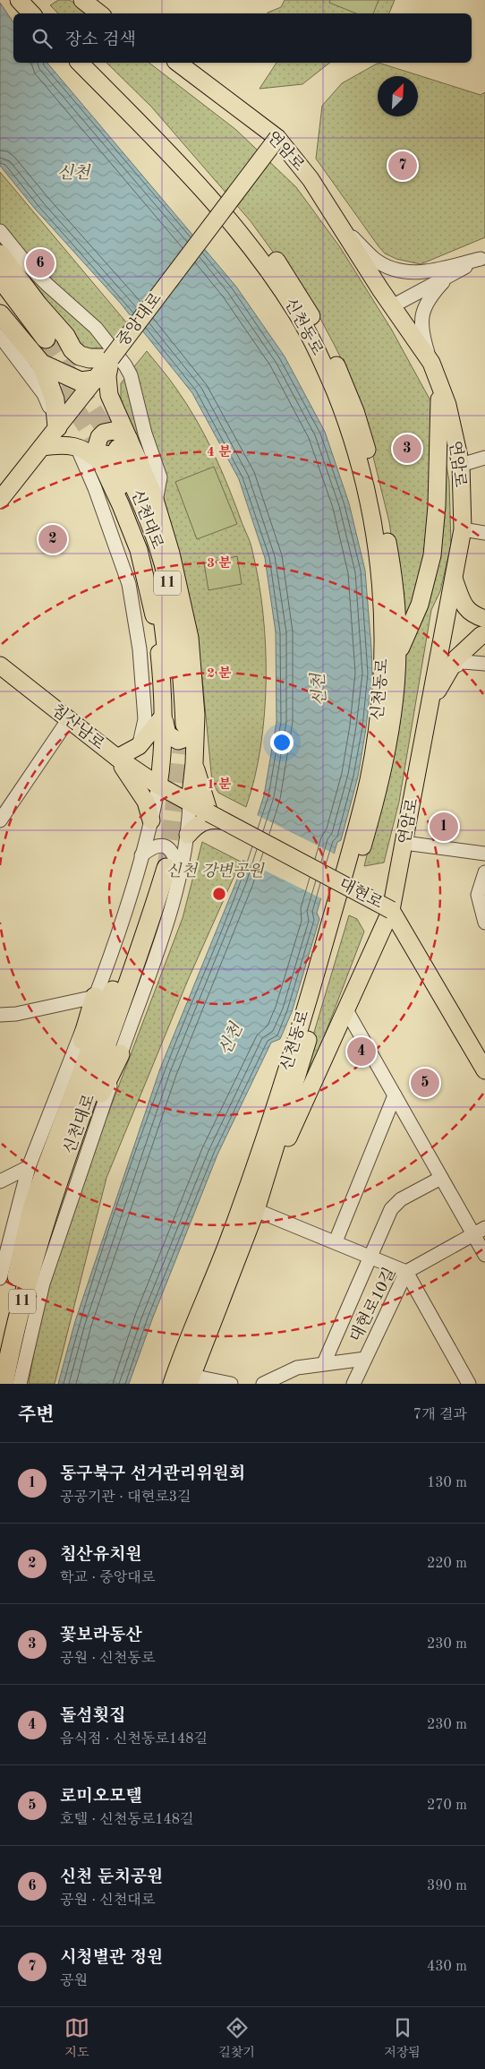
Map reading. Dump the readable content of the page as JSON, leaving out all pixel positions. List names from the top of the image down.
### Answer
{
  "streets": {
    "highway": ["신천대로", "11"],
    "main road": [
      "연암로",
      "중앙대로",
      "신천동로",
      "침산남로",
      "대현로"
    ],
    "street": ["대현로10길"]
  },
  "crossings": [
    ["연암로", "중앙대로"],
    ["연암로", "신천동로"],
    ["연암로", "대현로"],
    ["침산남로", "대현로"]
  ],
  "water": ["신천"],
  "parks": ["신천 강변공원"],
  "north": "top right",
  "page": {
    "search": "장소 검색",
    "pins": [
      "7",
      "6",
      "3",
      "2",
      "1",
      "4",
      "5"
    ],
    "heading": ["주변", "7개 결과"],
    "list": [
      {
        "mark": "1",
        "name": "동구북구 선거관리위원회",
        "note": "공공기관 · 대현로3길",
        "value": "130 m"
      },
      {
        "mark": "2",
        "name": "침산유치원",
        "note": "학교 · 중앙대로",
        "value": "220 m"
      },
      {
        "mark": "3",
        "name": "꽃보라동산",
        "note": "공원 · 신천동로",
        "value": "230 m"
      },
      {
        "mark": "4",
        "name": "돌섬횟집",
        "note": "음식점 · 신천동로148길",
        "value": "230 m"
      },
      {
        "mark": "5",
        "name": "로미오모텔",
        "note": "호텔 · 신천동로148길",
        "value": "270 m"
      },
      {
        "mark": "6",
        "name": "신천 둔치공원",
        "note": "공원 · 신천대로",
        "value": "390 m"
      },
      {
        "mark": "7",
        "name": "시청별관 정원",
        "note": "공원",
        "value": "430 m"
      }
    ],
    "nav": ["지도", "길찾기", "저장됨"]
  },
  "rings": [
    "4 분",
    "3 분",
    "2 분",
    "1 분"
  ]
}
